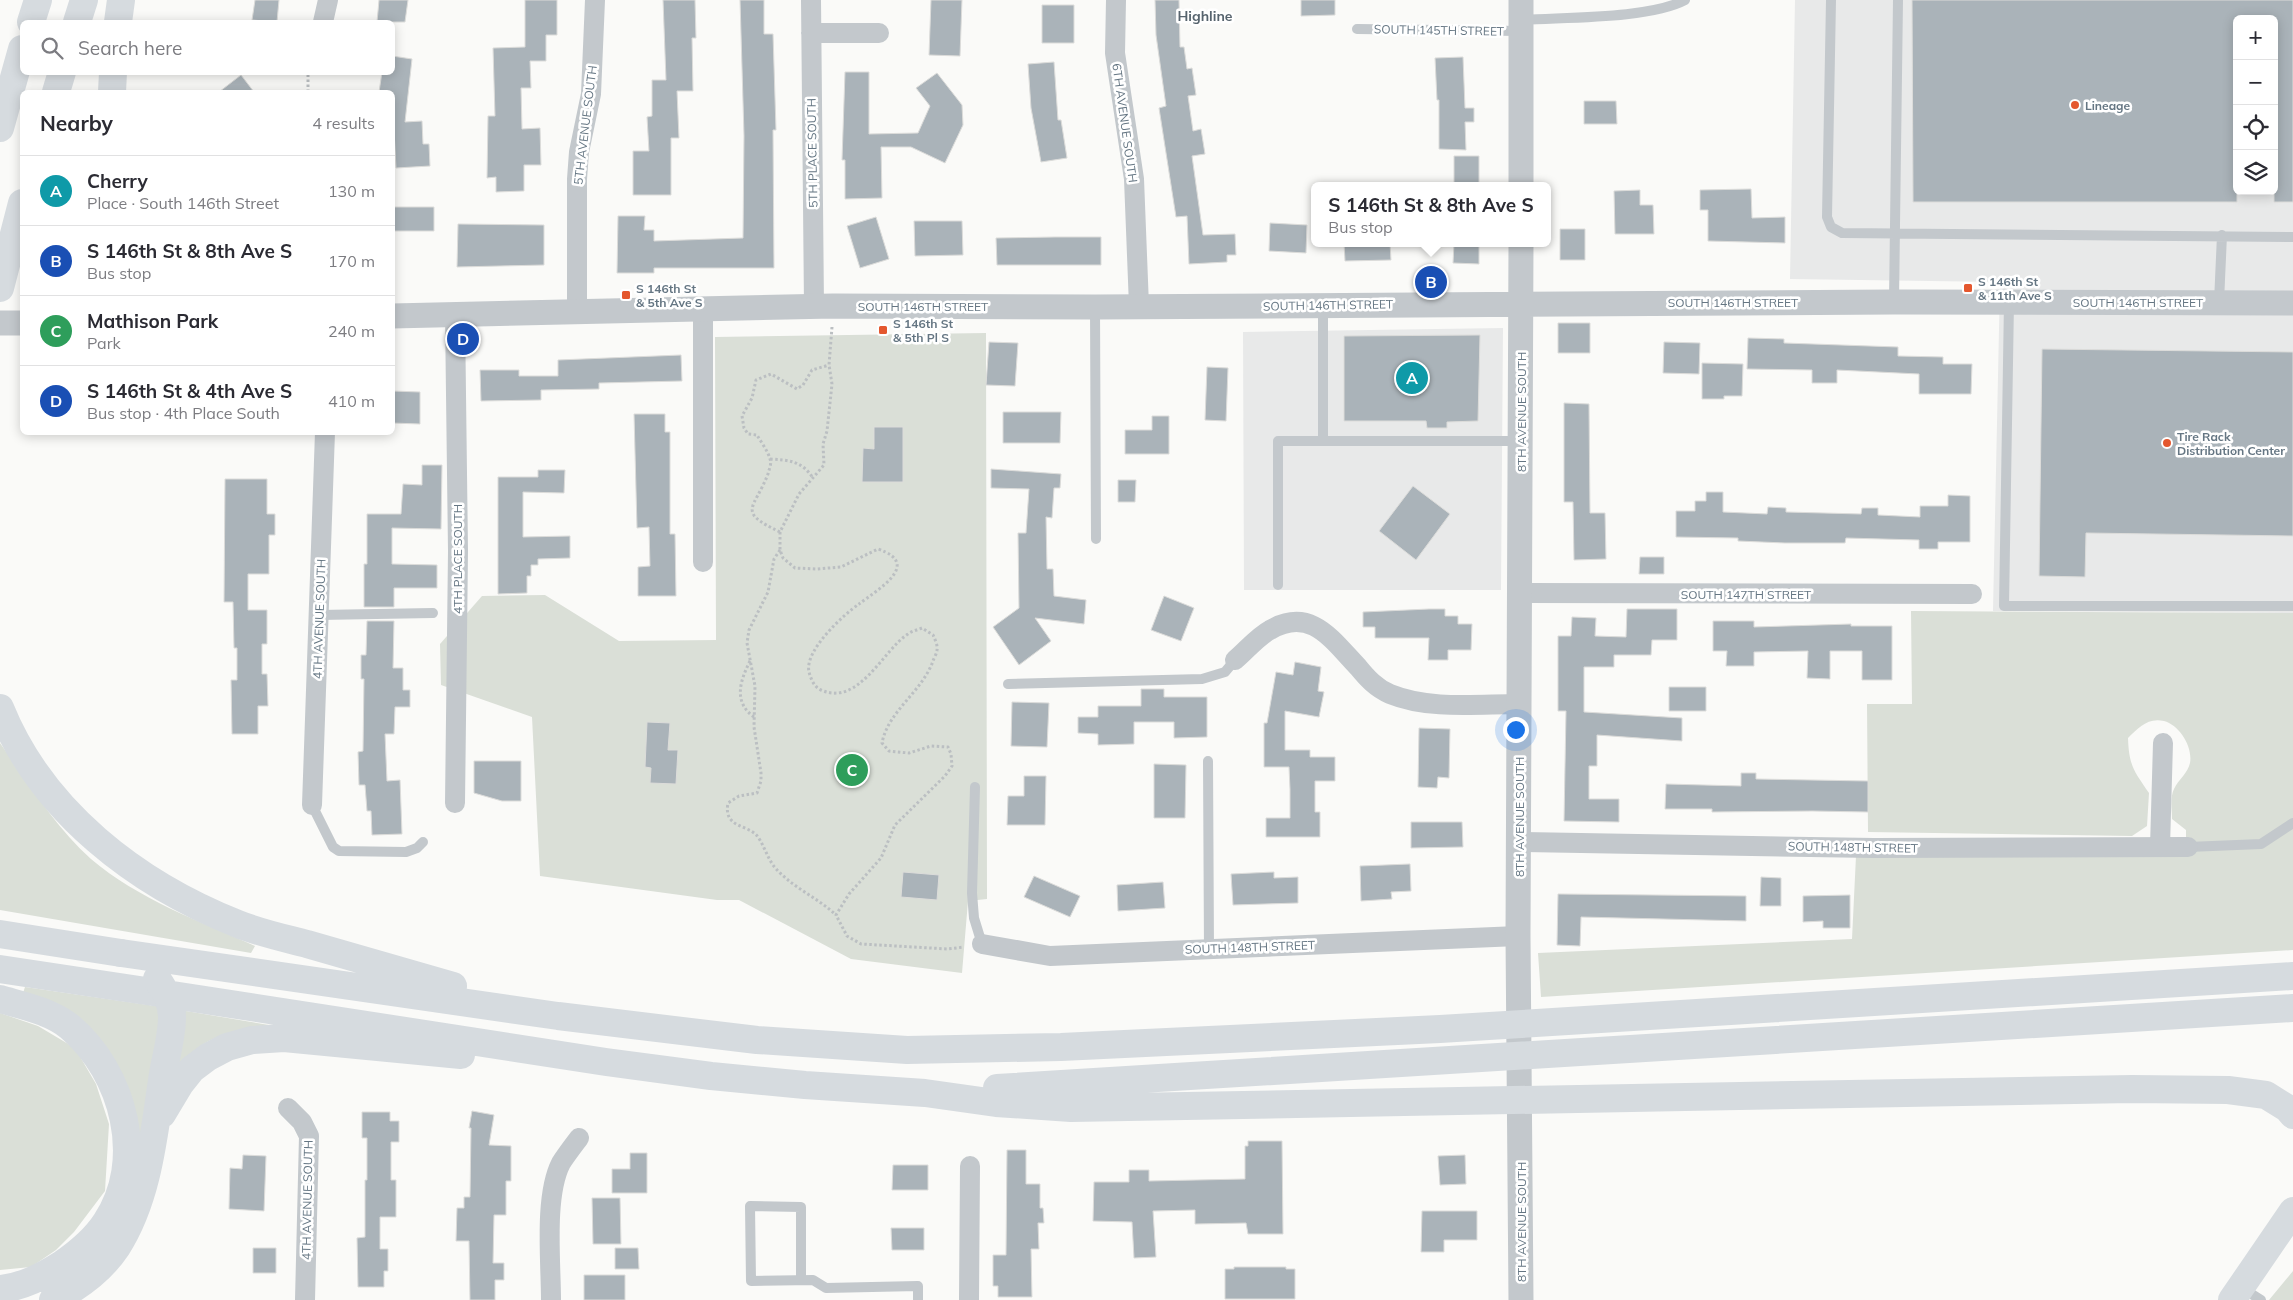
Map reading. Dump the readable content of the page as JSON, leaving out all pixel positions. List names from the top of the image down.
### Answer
{
  "streets": {
    "street": [
      "6TH AVENUE SOUTH",
      "5TH AVENUE SOUTH",
      "5TH PLACE SOUTH",
      "SOUTH 146TH STREET",
      "8TH AVENUE SOUTH",
      "4TH PLACE SOUTH",
      "SOUTH 147TH STREET",
      "4TH AVENUE SOUTH",
      "SOUTH 148TH STREET"
    ],
    "lane": ["SOUTH 145TH STREET"]
  },
  "crossings": [
    ["6TH AVENUE SOUTH", "SOUTH 146TH STREET"],
    ["5TH AVENUE SOUTH", "SOUTH 146TH STREET"],
    ["5TH PLACE SOUTH", "SOUTH 146TH STREET"],
    ["SOUTH 146TH STREET", "8TH AVENUE SOUTH"],
    ["SOUTH 146TH STREET", "4TH PLACE SOUTH"],
    ["8TH AVENUE SOUTH", "SOUTH 147TH STREET"],
    ["8TH AVENUE SOUTH", "SOUTH 148TH STREET"]
  ],
  "districts": ["Highline"],
  "places": {
    "other": ["Lineage", "Tire Rack Distribution Center"],
    "transit": ["S 146th St & 11th Ave S", "S 146th St & 5th Ave S", "S 146th St & 5th Pl S"]
  },
  "page": {
    "map_buttons": ["+", "−"],
    "search": "Search here",
    "heading": ["Nearby", "4 results"],
    "list": [
      {
        "mark": "A",
        "name": "Cherry",
        "note": "Place · South 146th Street",
        "value": "130 m"
      },
      {
        "mark": "B",
        "name": "S 146th St & 8th Ave S",
        "note": "Bus stop",
        "value": "170 m"
      },
      {
        "mark": "C",
        "name": "Mathison Park",
        "note": "Park",
        "value": "240 m"
      },
      {
        "mark": "D",
        "name": "S 146th St & 4th Ave S",
        "note": "Bus stop · 4th Place South",
        "value": "410 m"
      }
    ],
    "popup": ["S 146th St & 8th Ave S", "Bus stop"],
    "pins": [
      "B",
      "D",
      "A",
      "C"
    ]
  }
}
